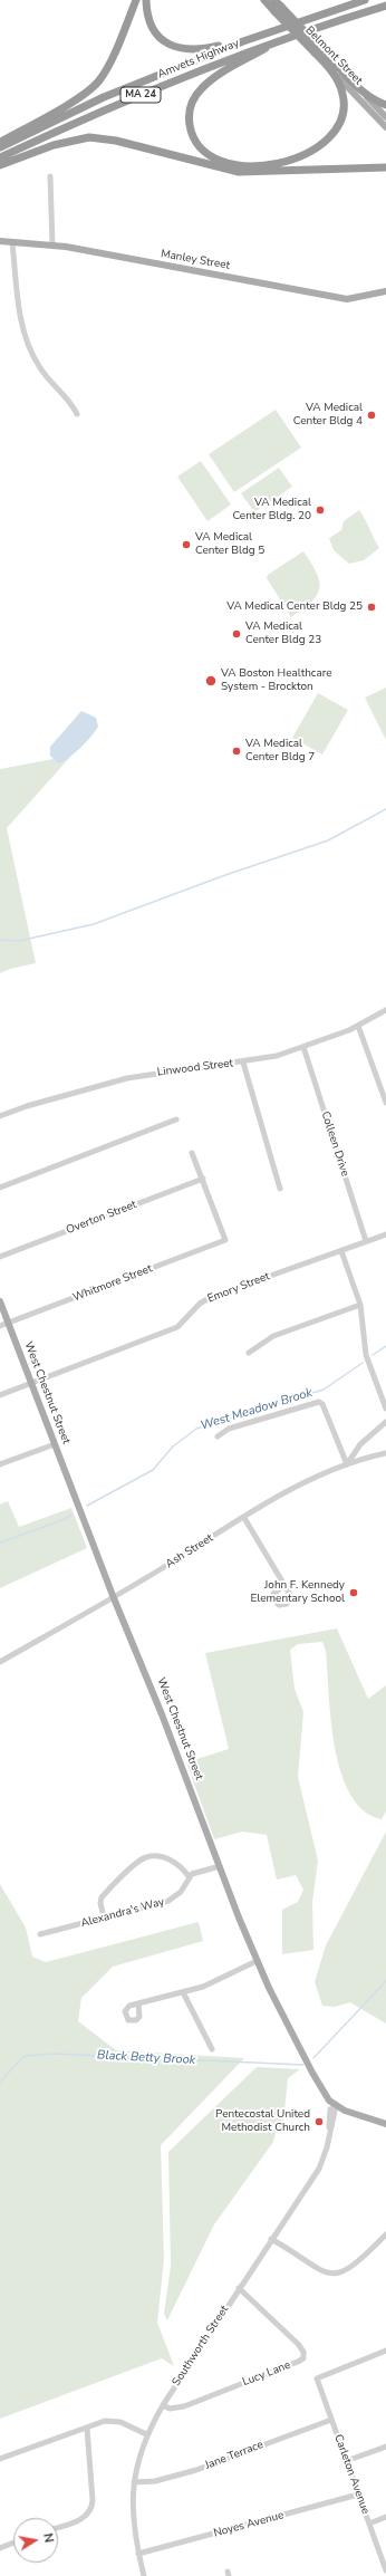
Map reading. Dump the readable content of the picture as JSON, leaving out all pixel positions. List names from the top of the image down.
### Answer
{
  "streets": {
    "highway": ["Belmont Street", "Amvets Highway", "MA 24"],
    "main road": ["Manley Street", "West Chestnut Street"],
    "street": [
      "Linwood Street",
      "Colleen Drive",
      "Overton Street",
      "Whitmore Street",
      "Emory Street",
      "Ash Street",
      "Alexandra's Way",
      "Southworth Street",
      "Lucy Lane",
      "Jane Terrace",
      "Carleton Avenue",
      "Noyes Avenue"
    ]
  },
  "crossings": [
    ["Linwood Street", "Colleen Drive"],
    ["Colleen Drive", "Emory Street"],
    ["Overton Street", "Whitmore Street"],
    ["Whitmore Street", "West Chestnut Street"],
    ["Emory Street", "West Chestnut Street"],
    ["West Chestnut Street", "Ash Street"],
    ["West Chestnut Street", "Southworth Street"],
    ["Southworth Street", "Lucy Lane"],
    ["Southworth Street", "Jane Terrace"],
    ["Southworth Street", "Noyes Avenue"],
    ["Jane Terrace", "Carleton Avenue"],
    ["Carleton Avenue", "Noyes Avenue"]
  ],
  "water": ["West Meadow Brook", "Black Betty Brook"],
  "places": [
    "VA Medical Center Bldg 4",
    "VA Medical Center Bldg. 20",
    "VA Medical Center Bldg 5",
    "VA Medical Center Bldg 25",
    "VA Medical Center Bldg 23",
    "VA Boston Healthcare System - Brockton",
    "VA Medical Center Bldg 7",
    "John F. Kennedy Elementary School",
    "Pentecostal United Methodist Church"
  ],
  "north": "right"
}
